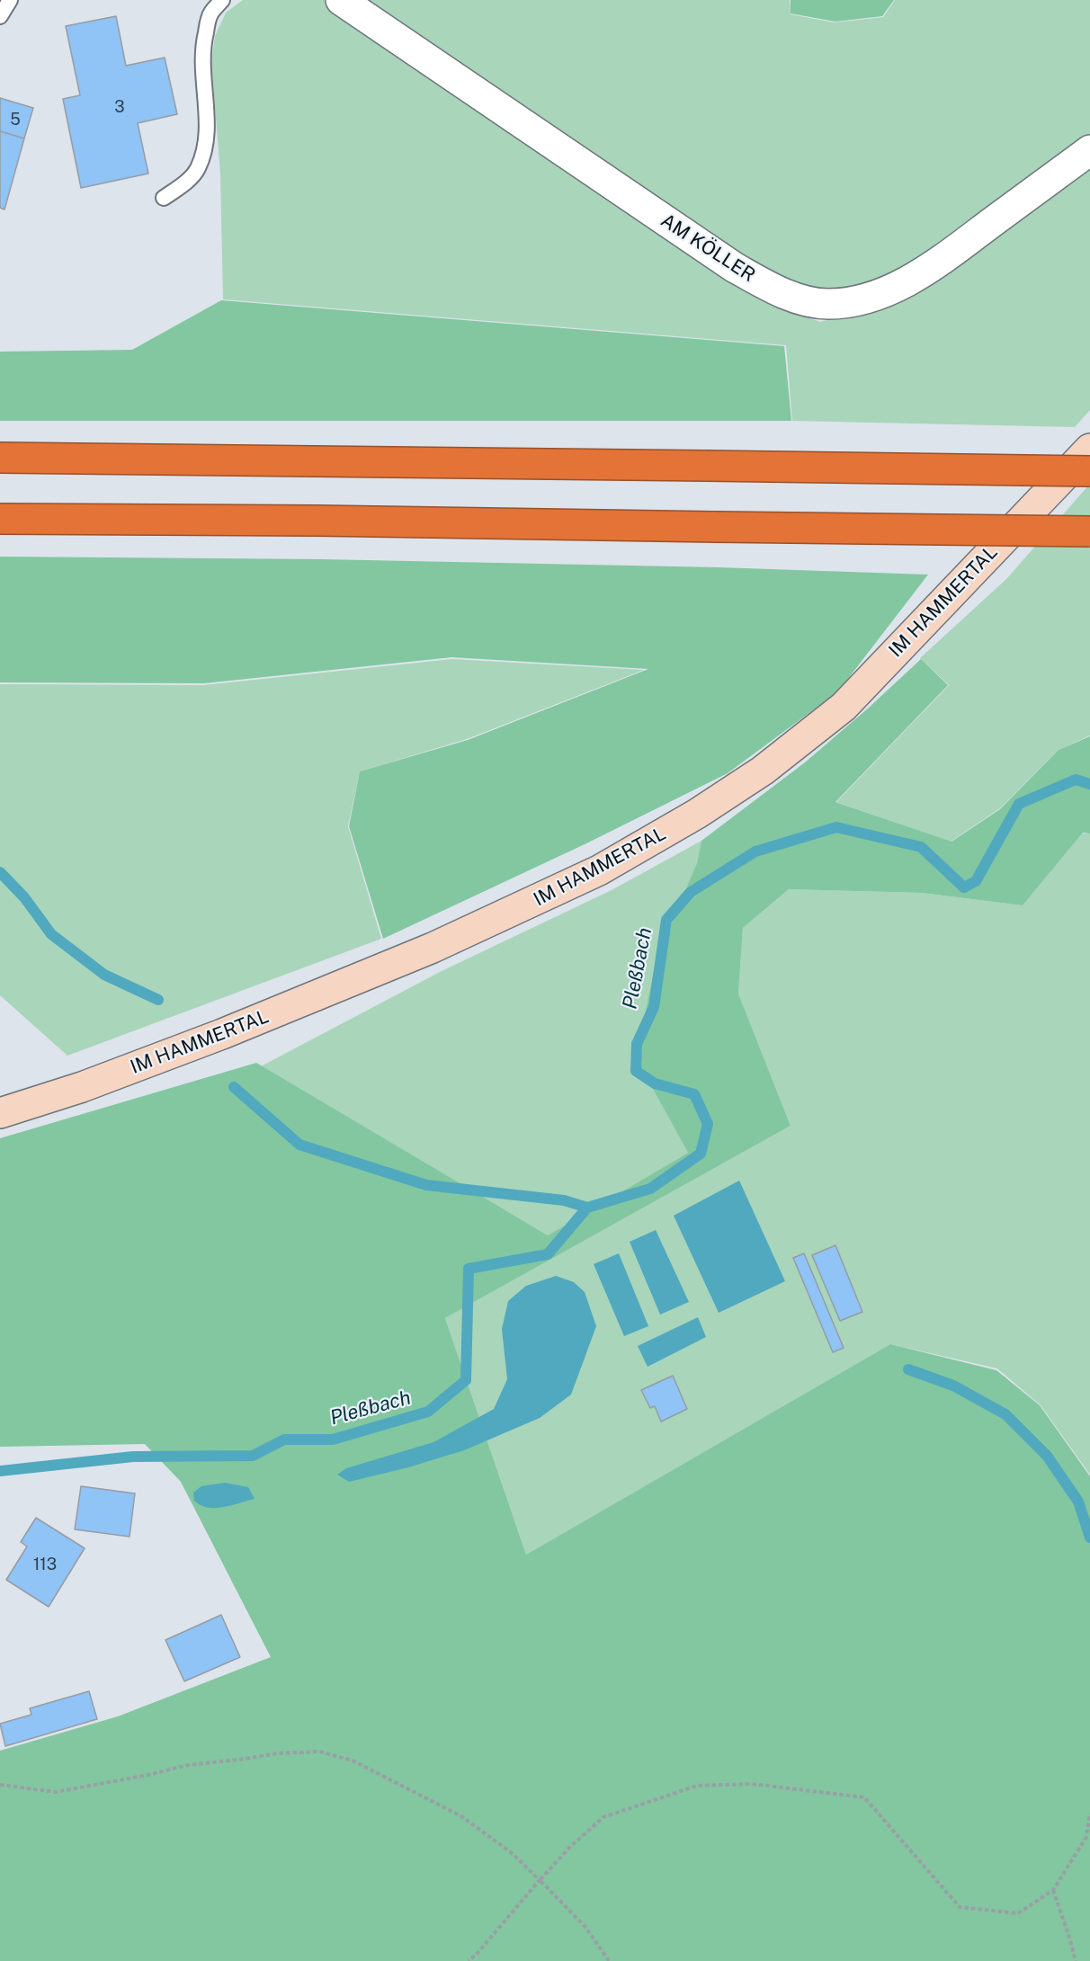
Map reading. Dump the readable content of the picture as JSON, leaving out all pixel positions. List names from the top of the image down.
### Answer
{
  "streets": {
    "main road": ["IM HAMMERTAL"],
    "street": ["AM KÖLLER"]
  },
  "water": ["Pleßbach"],
  "house_numbers": ["3", "5", "113"]
}
